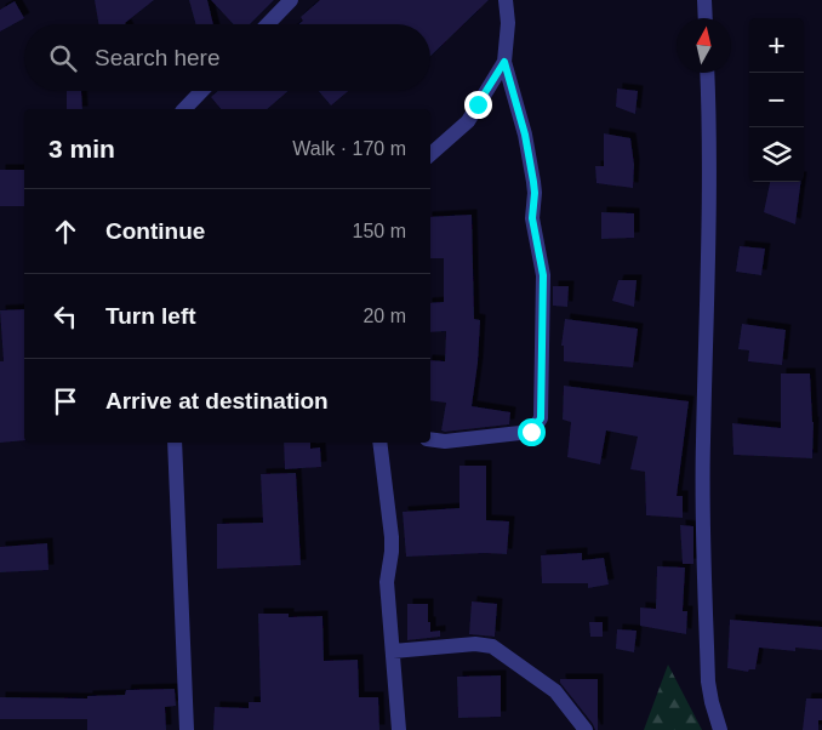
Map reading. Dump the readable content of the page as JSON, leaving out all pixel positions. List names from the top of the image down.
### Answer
{
  "north": "top",
  "page": {
    "map_buttons": ["+", "−"],
    "search": "Search here",
    "heading": ["3 min", "Walk · 170 m"],
    "list": [
      ["Continue", "150 m"],
      ["Turn left", "20 m"],
      "Arrive at destination"
    ]
  }
}
